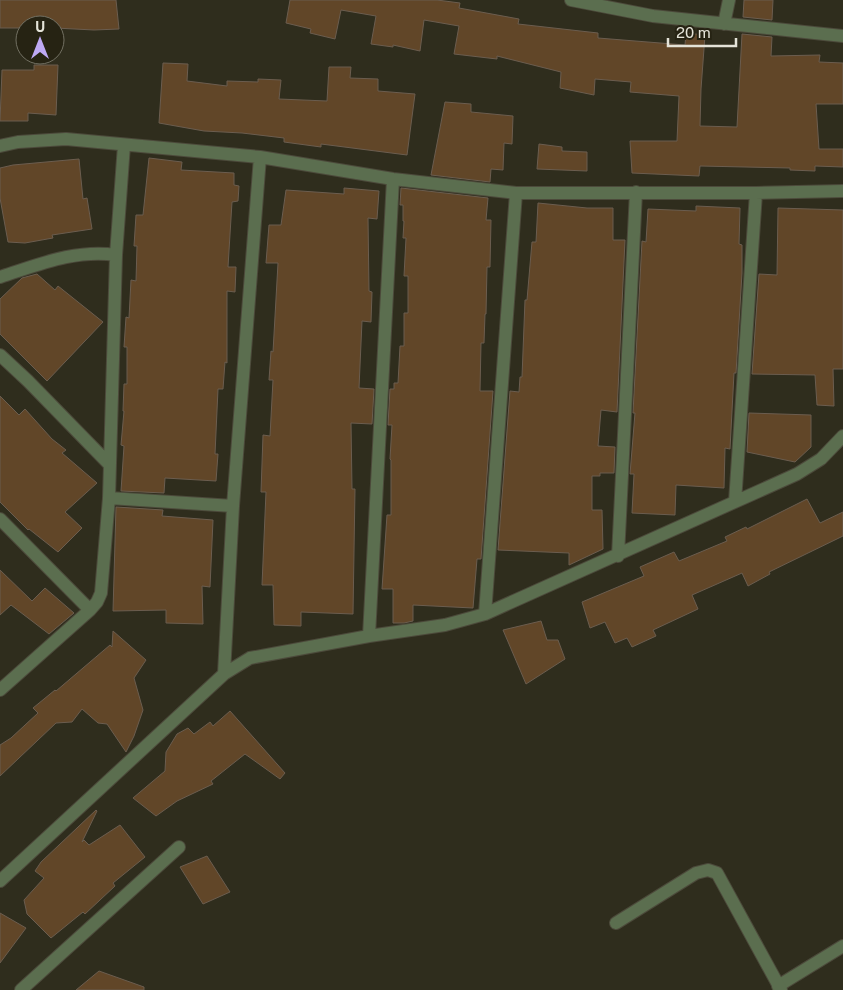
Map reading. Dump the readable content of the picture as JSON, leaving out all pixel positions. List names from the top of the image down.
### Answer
{
  "scale_bar": "20 m",
  "north": "top"
}
